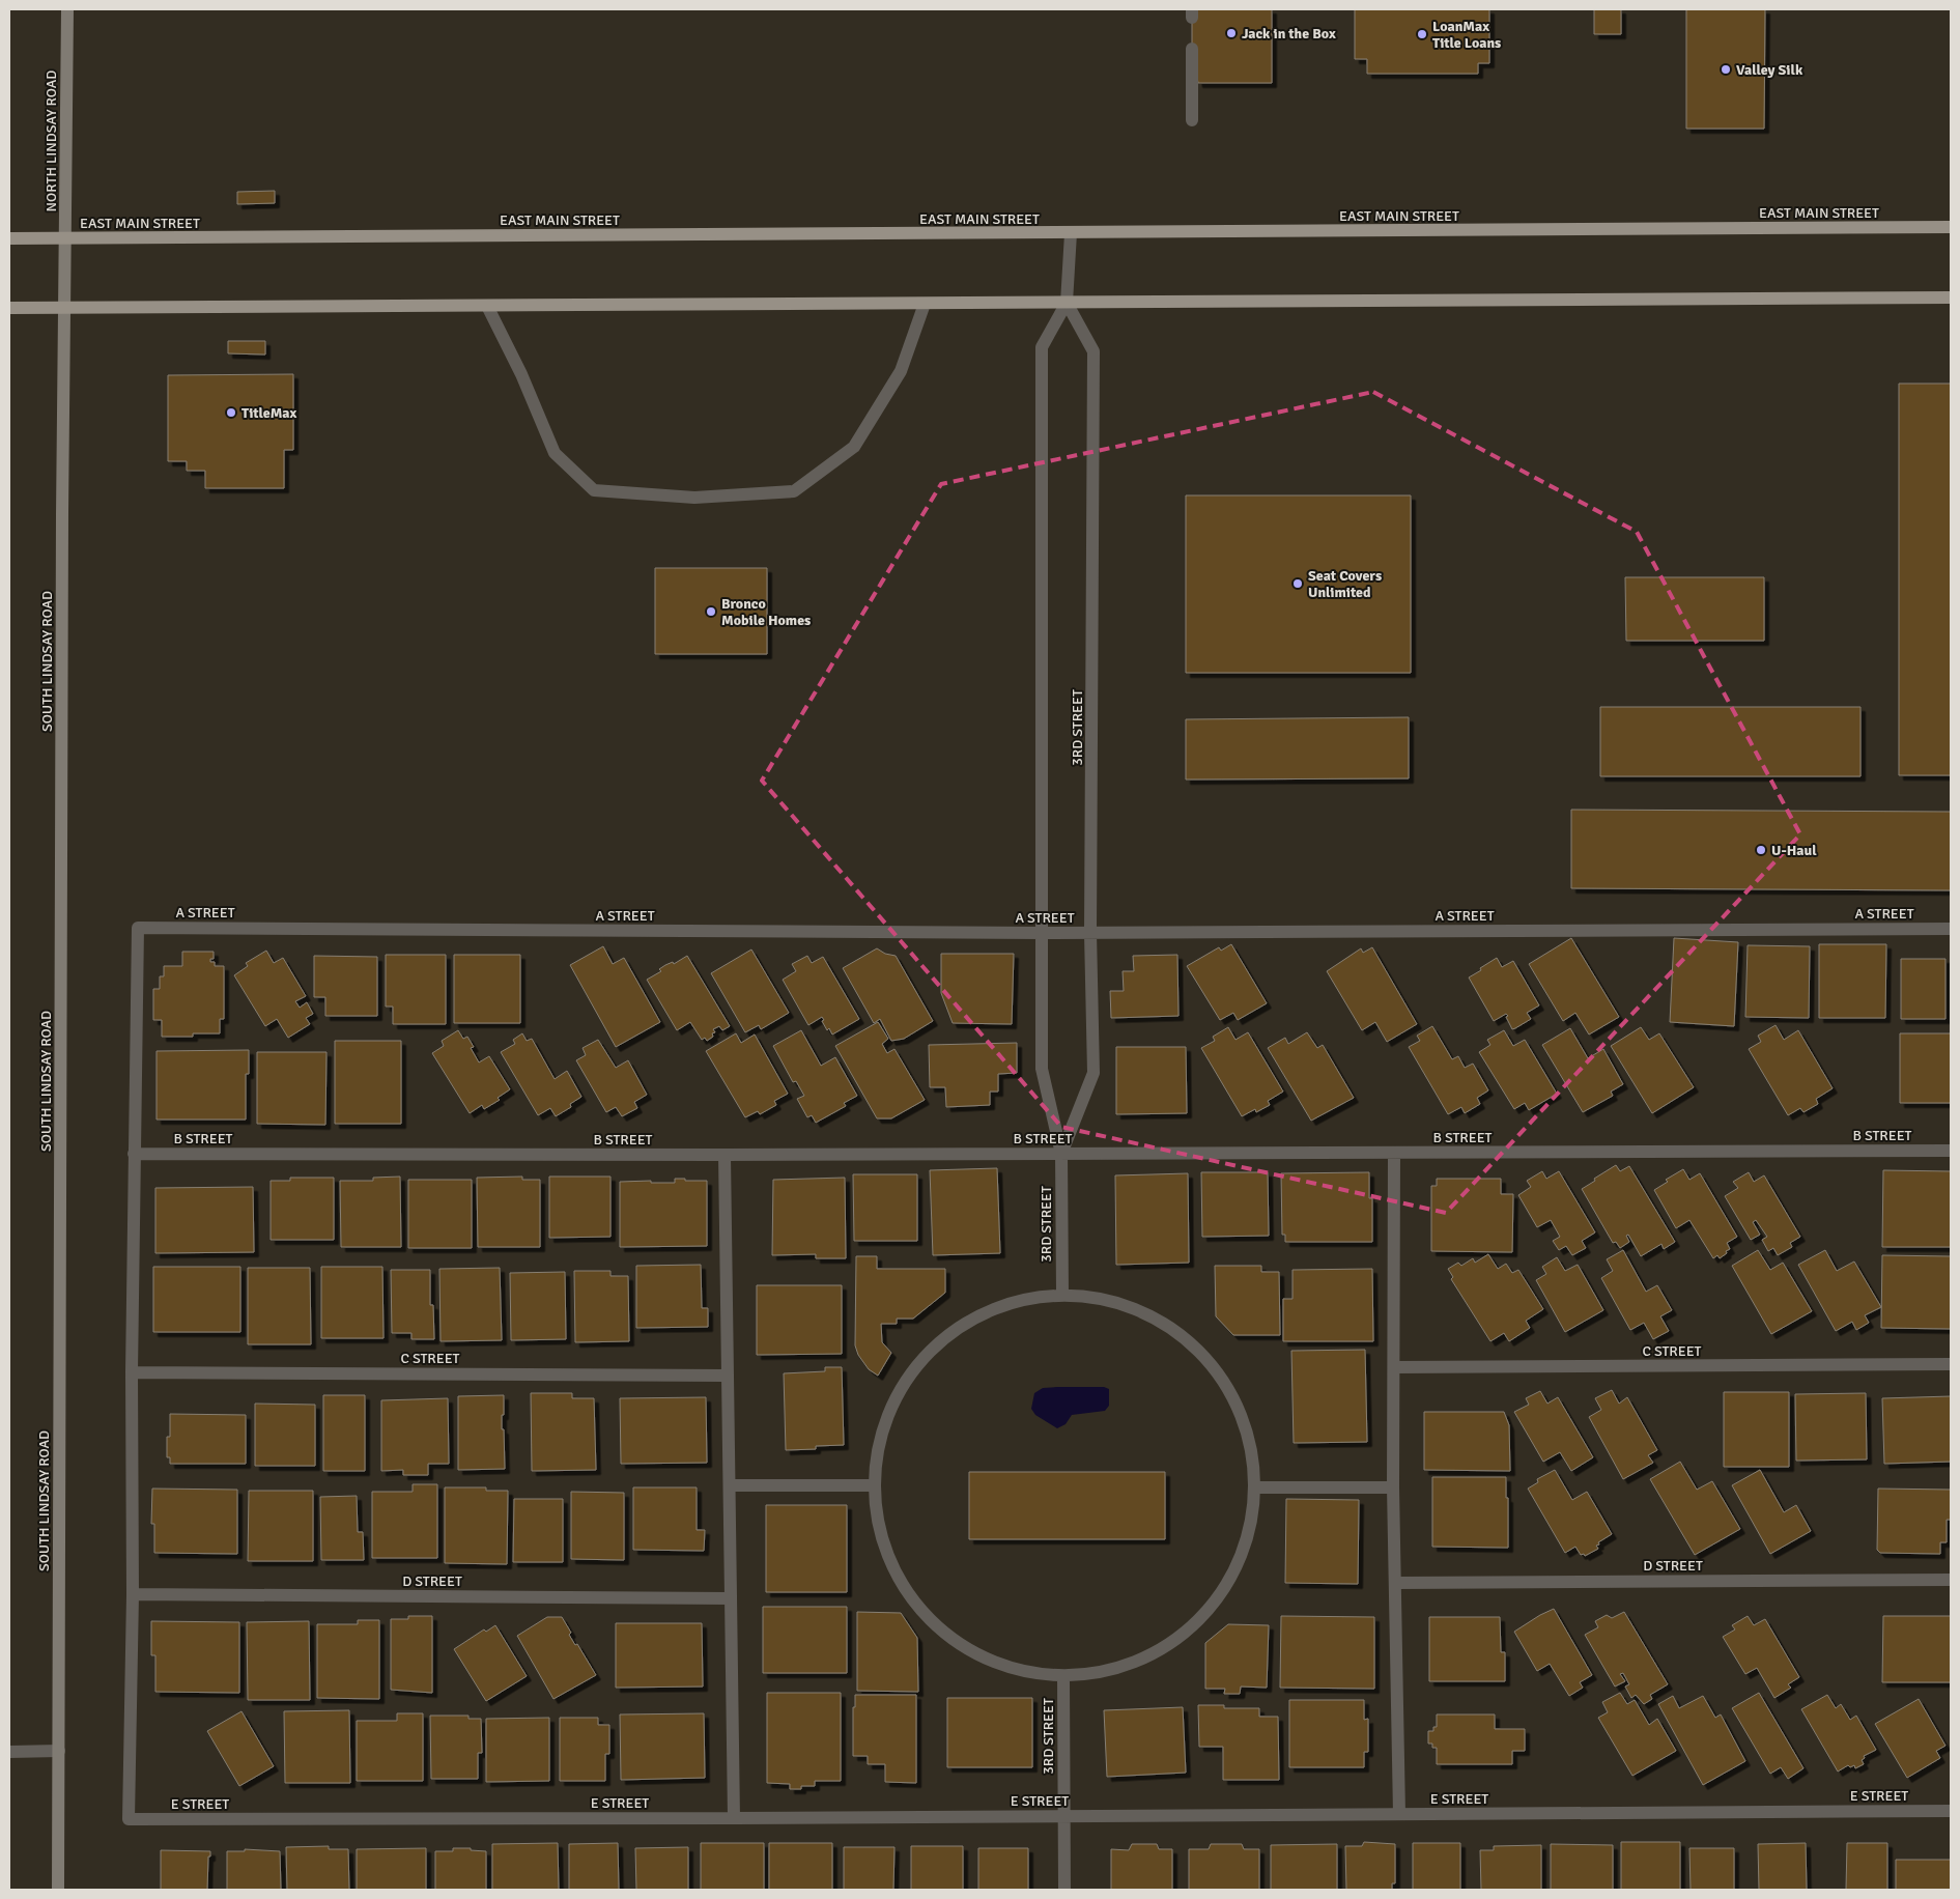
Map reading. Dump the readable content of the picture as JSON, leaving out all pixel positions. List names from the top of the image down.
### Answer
{
  "streets": {
    "main road": ["NORTH LINDSAY ROAD", "EAST MAIN STREET", "SOUTH LINDSAY ROAD"],
    "street": [
      "3RD STREET",
      "A STREET",
      "B STREET",
      "C STREET",
      "D STREET",
      "E STREET"
    ]
  },
  "crossings": [
    ["NORTH LINDSAY ROAD", "EAST MAIN STREET"],
    ["NORTH LINDSAY ROAD", "SOUTH LINDSAY ROAD"],
    ["EAST MAIN STREET", "3RD STREET"],
    ["3RD STREET", "A STREET"],
    ["3RD STREET", "B STREET"],
    ["3RD STREET", "E STREET"],
    ["A STREET", "B STREET"],
    ["D STREET", "E STREET"]
  ],
  "places": [
    "Jack in the Box",
    "LoanMax Title Loans",
    "Valley Silk",
    "TitleMax",
    "Seat Covers Unlimited",
    "Bronco Mobile Homes",
    "U-Haul"
  ]
}
